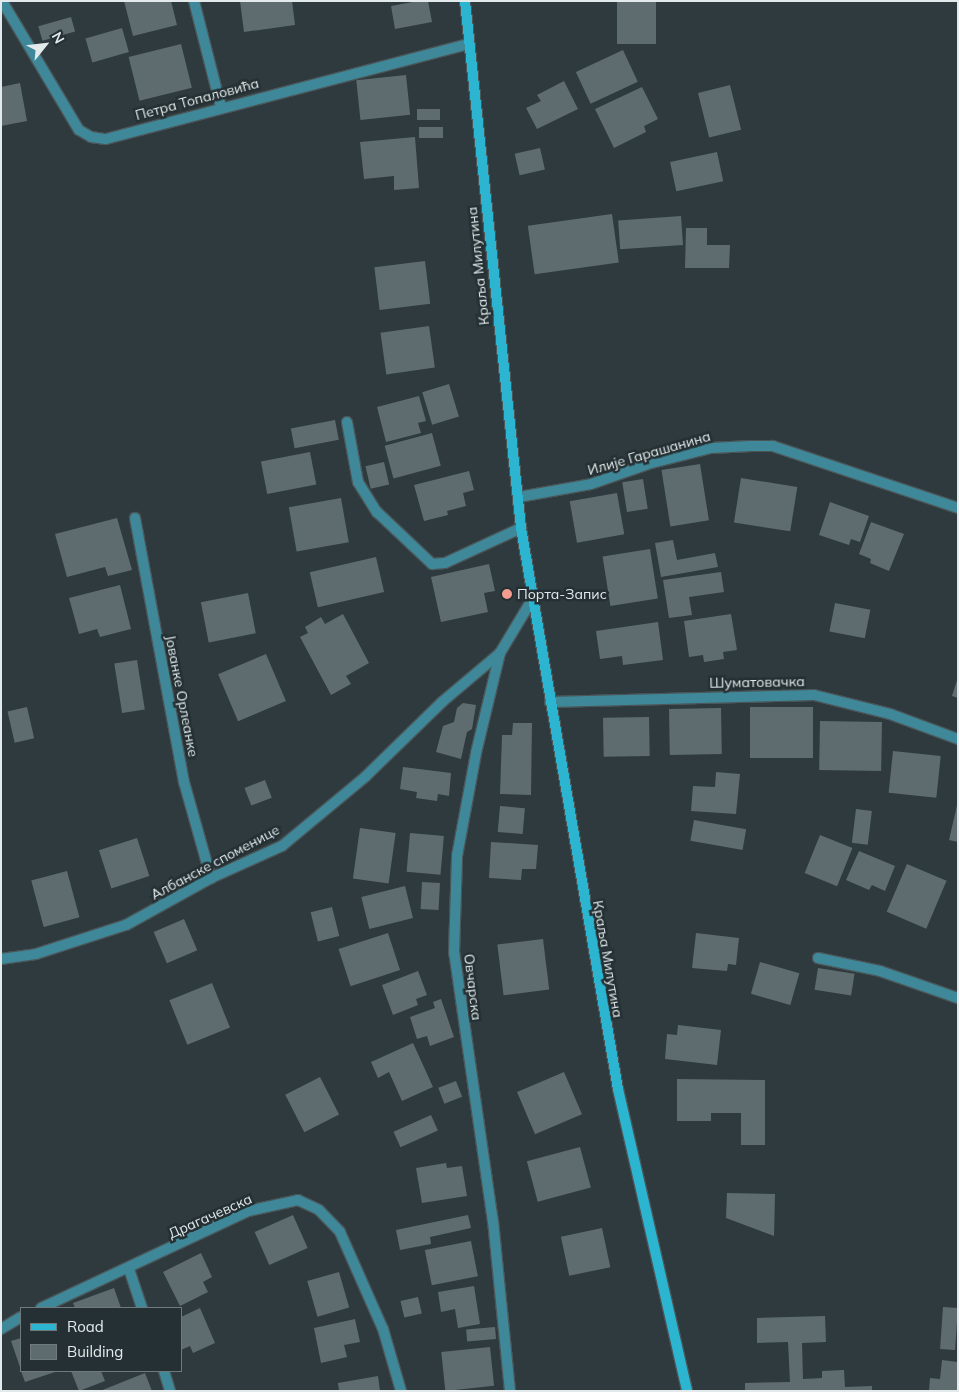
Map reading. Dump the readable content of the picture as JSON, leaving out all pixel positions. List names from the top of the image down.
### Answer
{
  "streets": {
    "street": [
      "Петра Топаловића",
      "Краља Милутина",
      "Илије Гарашанина",
      "Шуматовачка",
      "Јованке Орлеанке",
      "Албанске споменице",
      "Овчарска",
      "Драгачевска"
    ]
  },
  "crossings": [
    ["Петра Топаловића", "Краља Милутина"],
    ["Краља Милутина", "Илије Гарашанина"],
    ["Краља Милутина", "Шуматовачка"],
    ["Краља Милутина", "Овчарска"],
    ["Јованке Орлеанке", "Албанске споменице"],
    ["Албанске споменице", "Овчарска"]
  ],
  "places": ["Порта-Запис"],
  "legend": ["Road", "Building"],
  "north": "top right"
}
